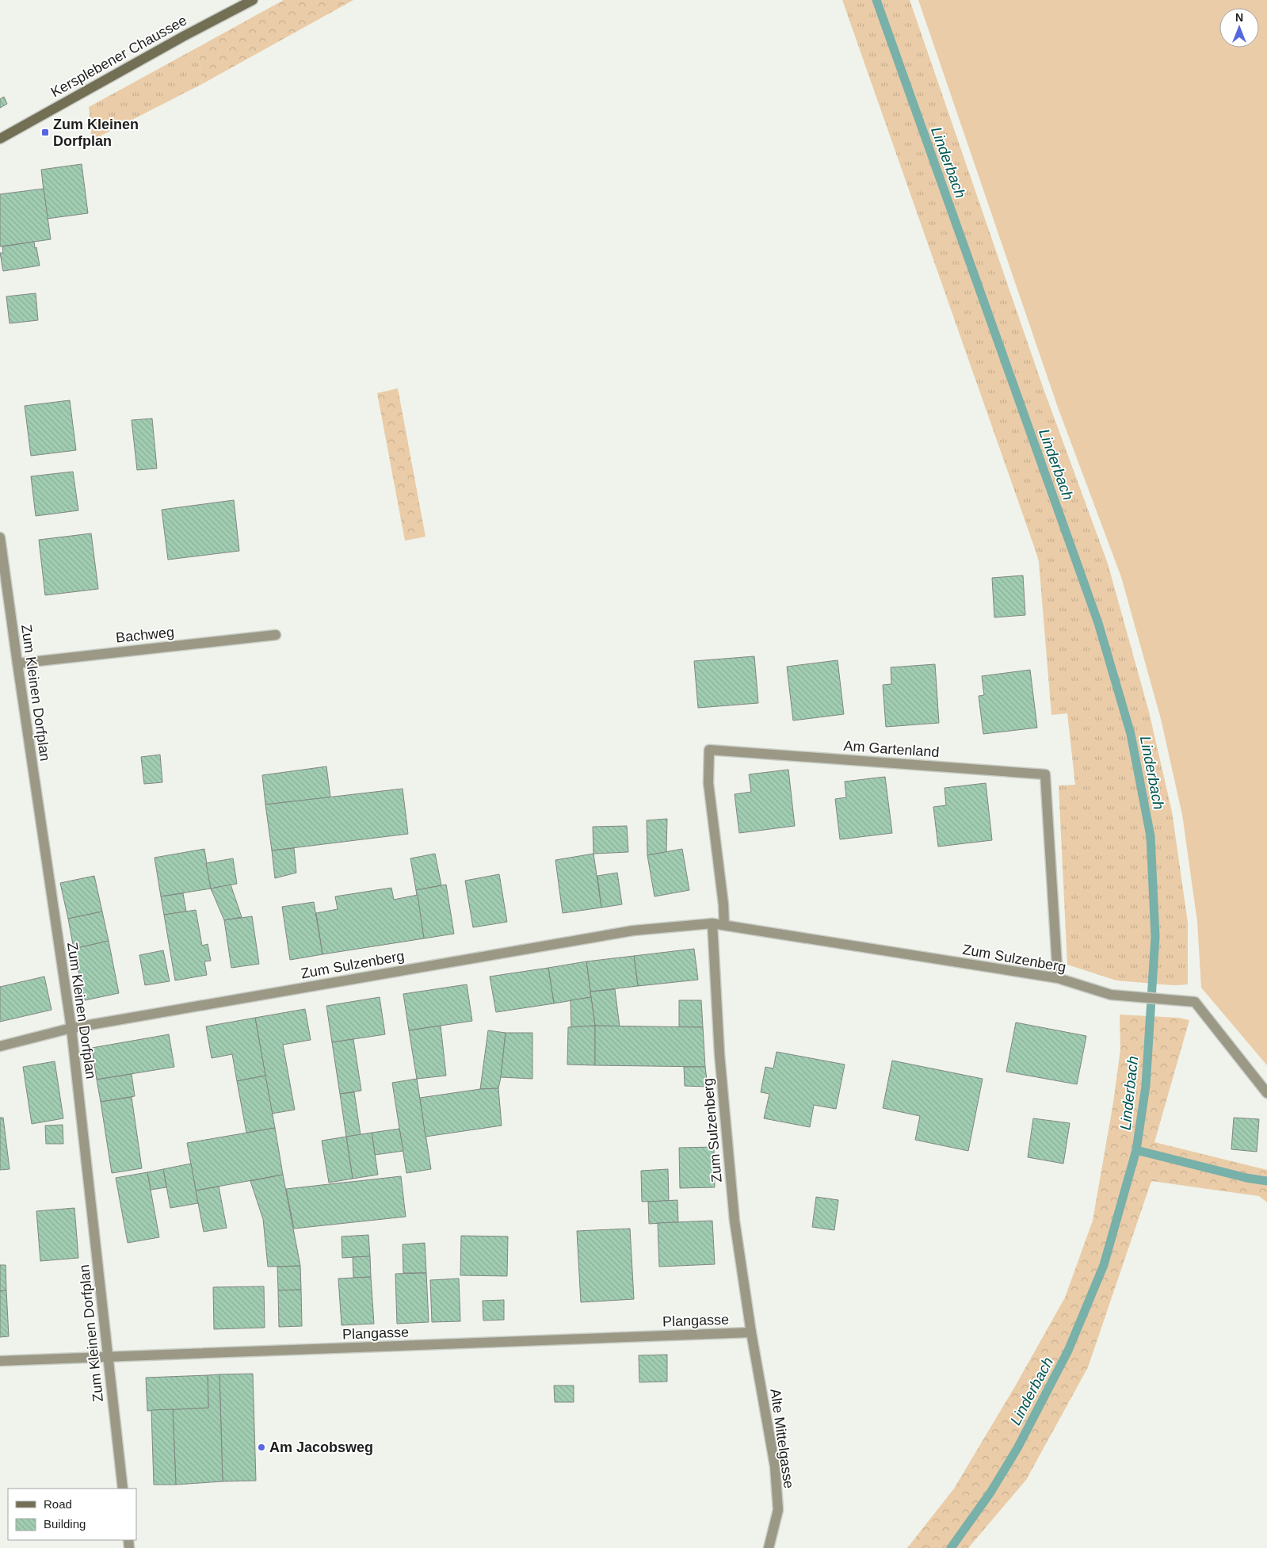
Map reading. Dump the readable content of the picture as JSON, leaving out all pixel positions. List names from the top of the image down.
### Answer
{
  "streets": {
    "main road": ["Kersplebener Chaussee"],
    "street": [
      "Bachweg",
      "Zum Kleinen Dorfplan",
      "Am Gartenland",
      "Zum Sulzenberg",
      "Plangasse",
      "Alte Mittelgasse"
    ]
  },
  "crossings": [
    ["Bachweg", "Zum Kleinen Dorfplan"],
    ["Zum Kleinen Dorfplan", "Zum Sulzenberg"],
    ["Zum Kleinen Dorfplan", "Plangasse"],
    ["Am Gartenland", "Zum Sulzenberg"],
    ["Zum Sulzenberg", "Plangasse"],
    ["Zum Sulzenberg", "Alte Mittelgasse"],
    ["Plangasse", "Alte Mittelgasse"]
  ],
  "water": ["Linderbach"],
  "places": {
    "transit": ["Zum Kleinen Dorfplan"],
    "other": ["Am Jacobsweg"]
  },
  "legend": ["Road", "Building"],
  "north": "top"
}
